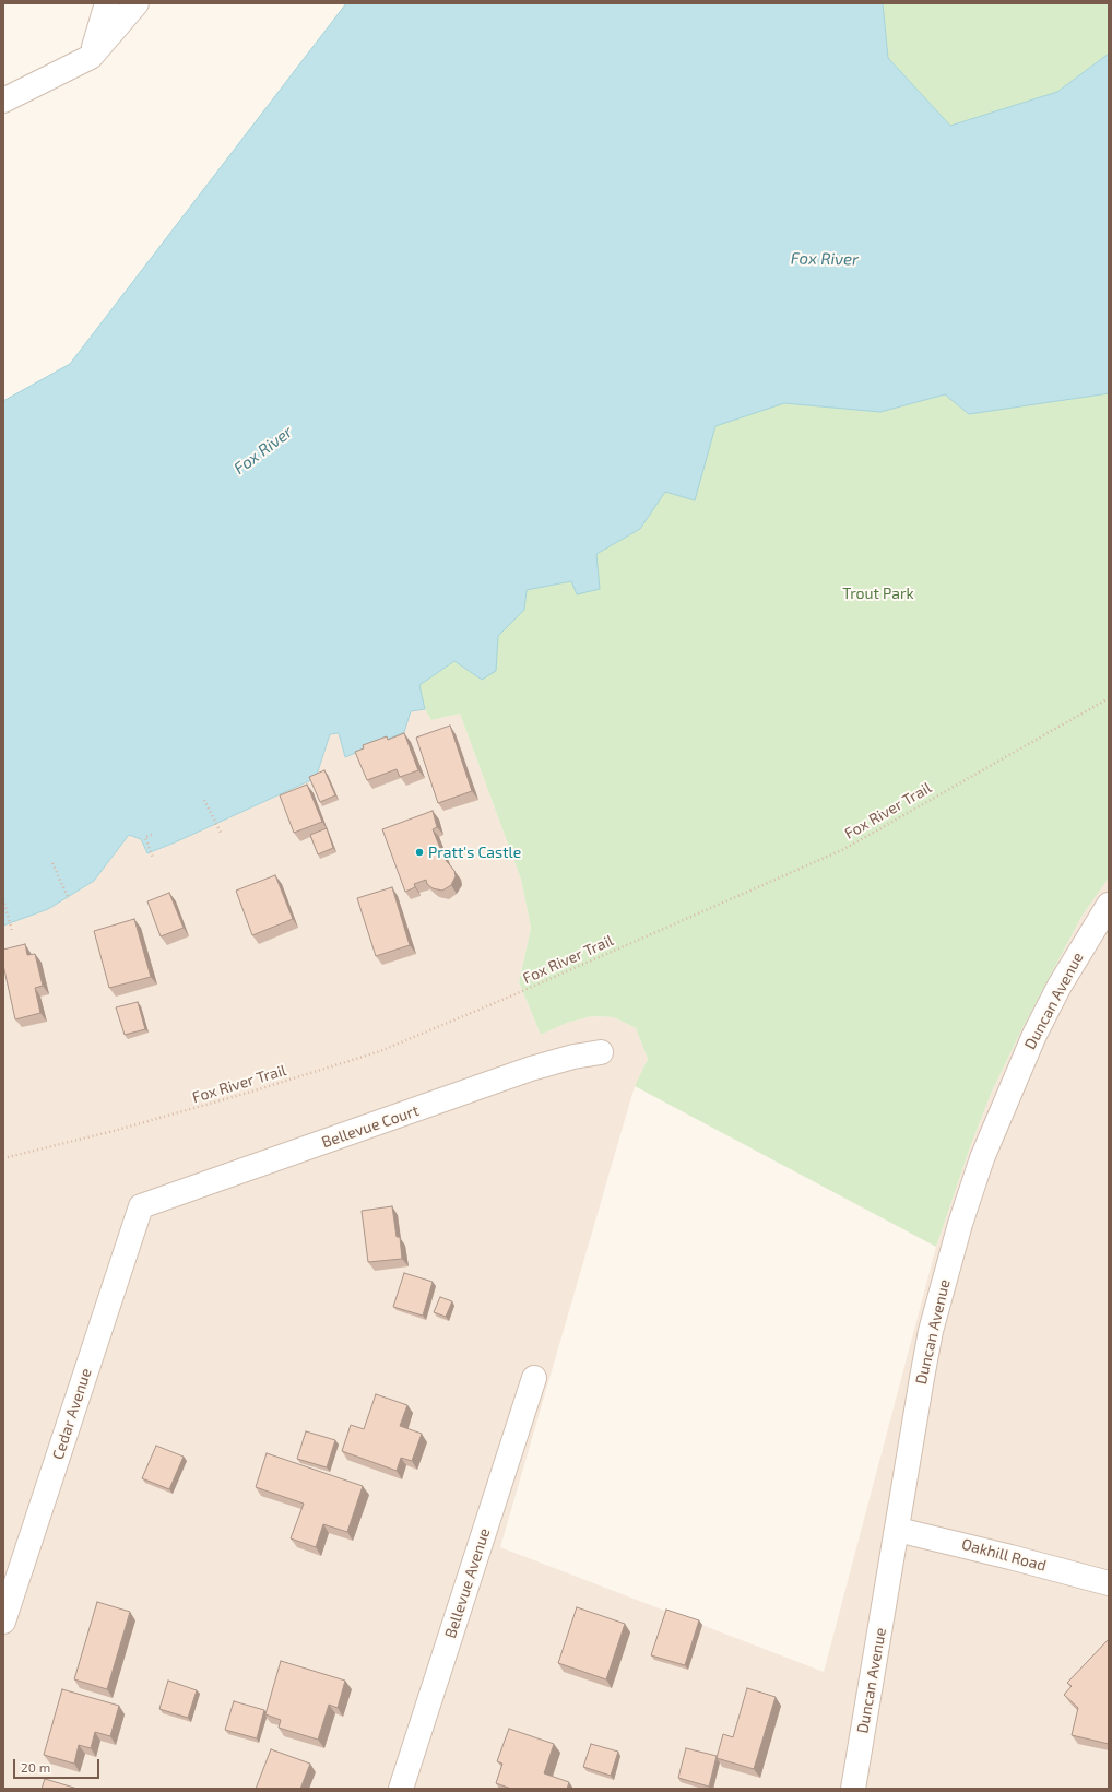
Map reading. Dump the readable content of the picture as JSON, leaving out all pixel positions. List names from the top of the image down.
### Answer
{
  "streets": {
    "street": [
      "Duncan Avenue",
      "Bellevue Court",
      "Cedar Avenue",
      "Oakhill Road",
      "Bellevue Avenue"
    ],
    "path": ["Fox River Trail"]
  },
  "crossings": [
    ["Duncan Avenue", "Oakhill Road"],
    ["Bellevue Court", "Cedar Avenue"]
  ],
  "water": ["Fox River"],
  "parks": ["Trout Park"],
  "places": ["Pratt's Castle"],
  "scale_bar": "20 m"
}
